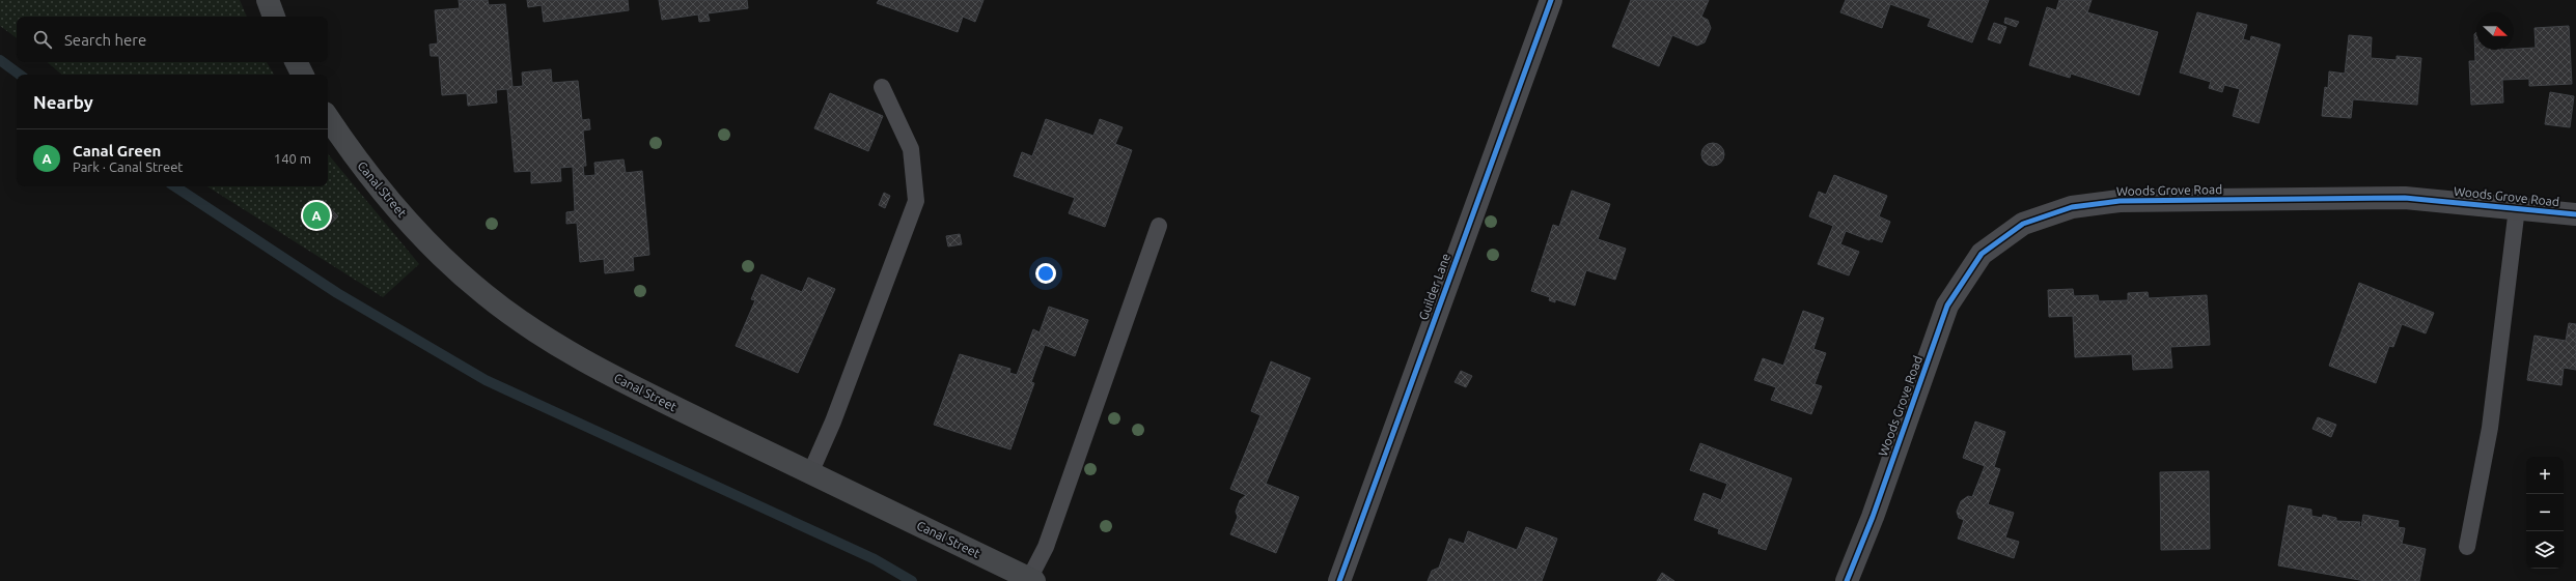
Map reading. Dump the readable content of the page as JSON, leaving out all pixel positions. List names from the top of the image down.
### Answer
{
  "streets": {
    "main road": ["Canal Street"],
    "street": ["Woods Grove Road", "Guilder Lane"]
  },
  "north": "right",
  "page": {
    "search": "Search here",
    "heading": "Nearby",
    "list": [
      {
        "mark": "A",
        "name": "Canal Green",
        "note": "Park · Canal Street",
        "value": "140 m"
      }
    ],
    "pins": "A",
    "map_buttons": ["+", "−"]
  }
}
